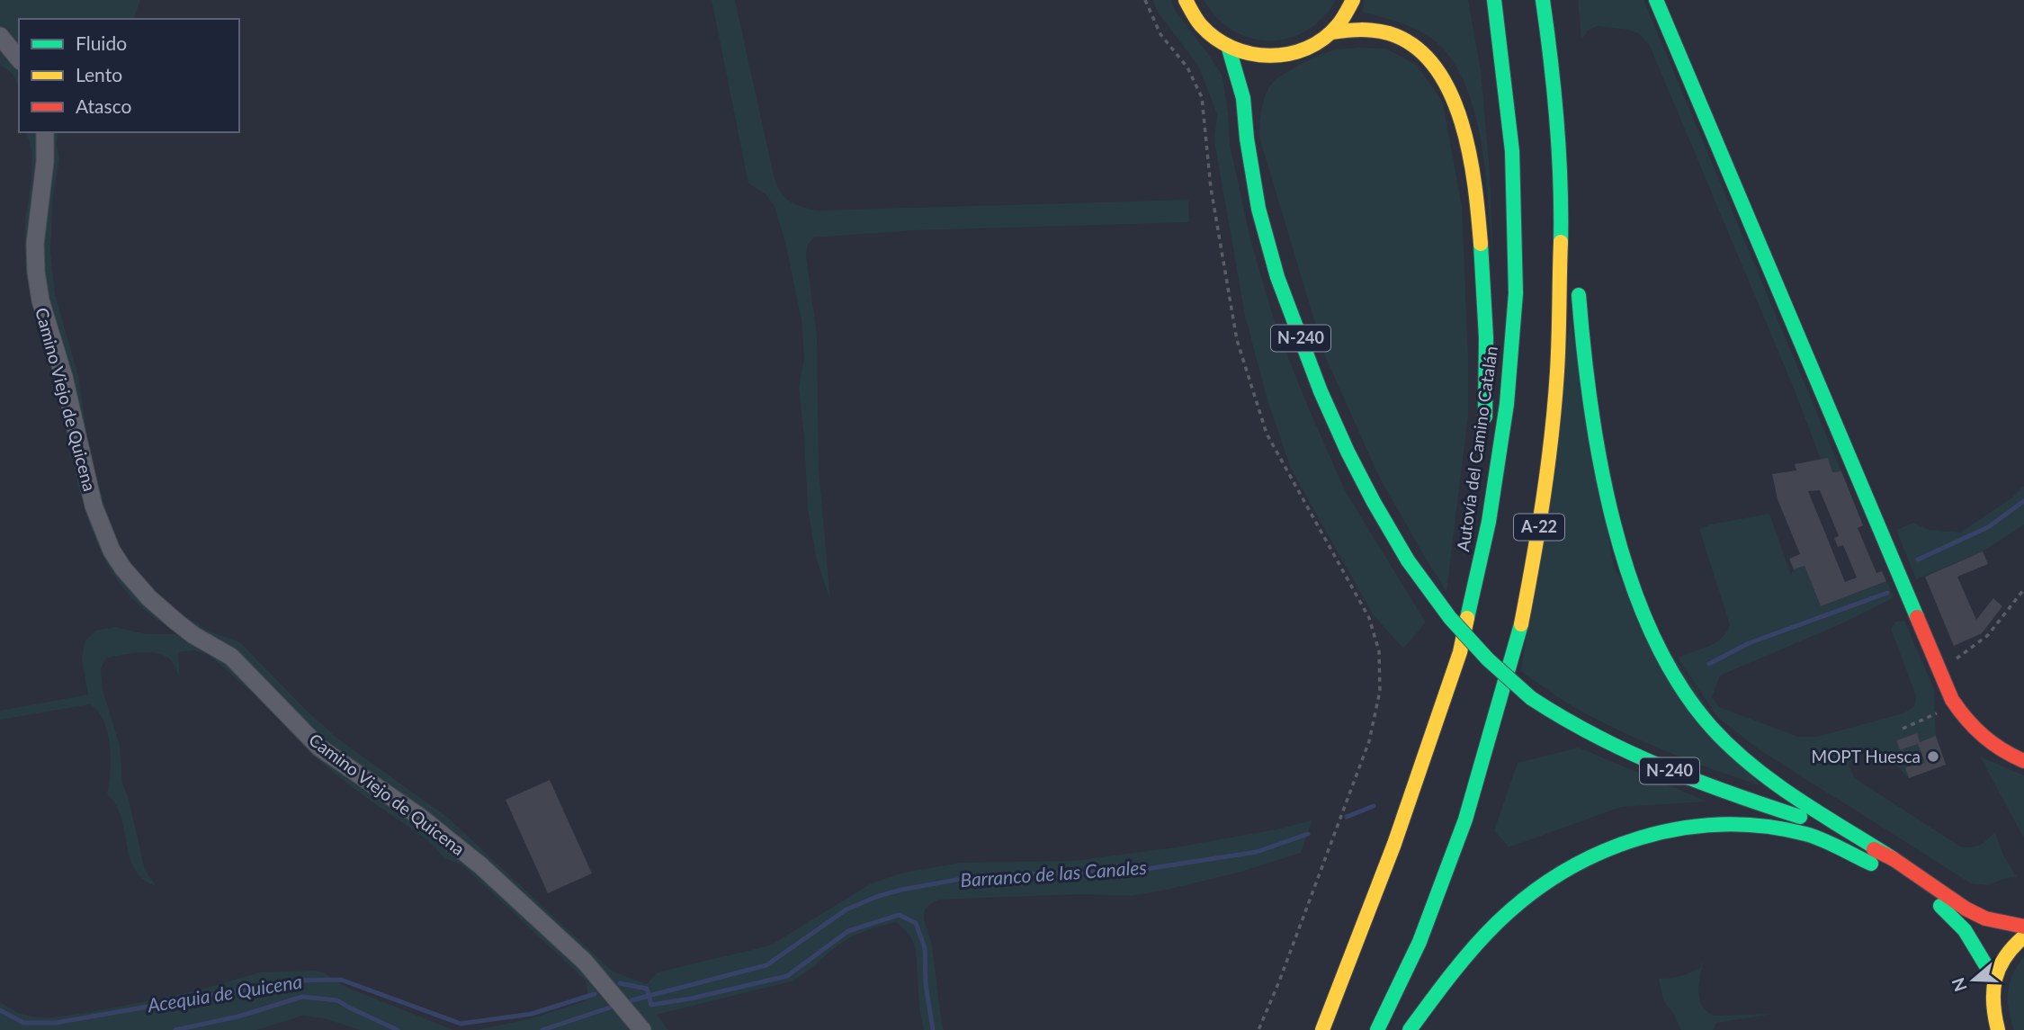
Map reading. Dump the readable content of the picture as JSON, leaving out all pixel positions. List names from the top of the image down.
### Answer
{
  "streets": {
    "main road": ["N-240", "Autovía del Camino Catalán", "A-22"],
    "street": ["Camino Viejo de Quicena"]
  },
  "water": ["Barranco de las Canales", "Acequia de Quicena"],
  "places": ["MOPT Huesca"],
  "legend": ["Fluido", "Lento", "Atasco"],
  "north": "left"
}
